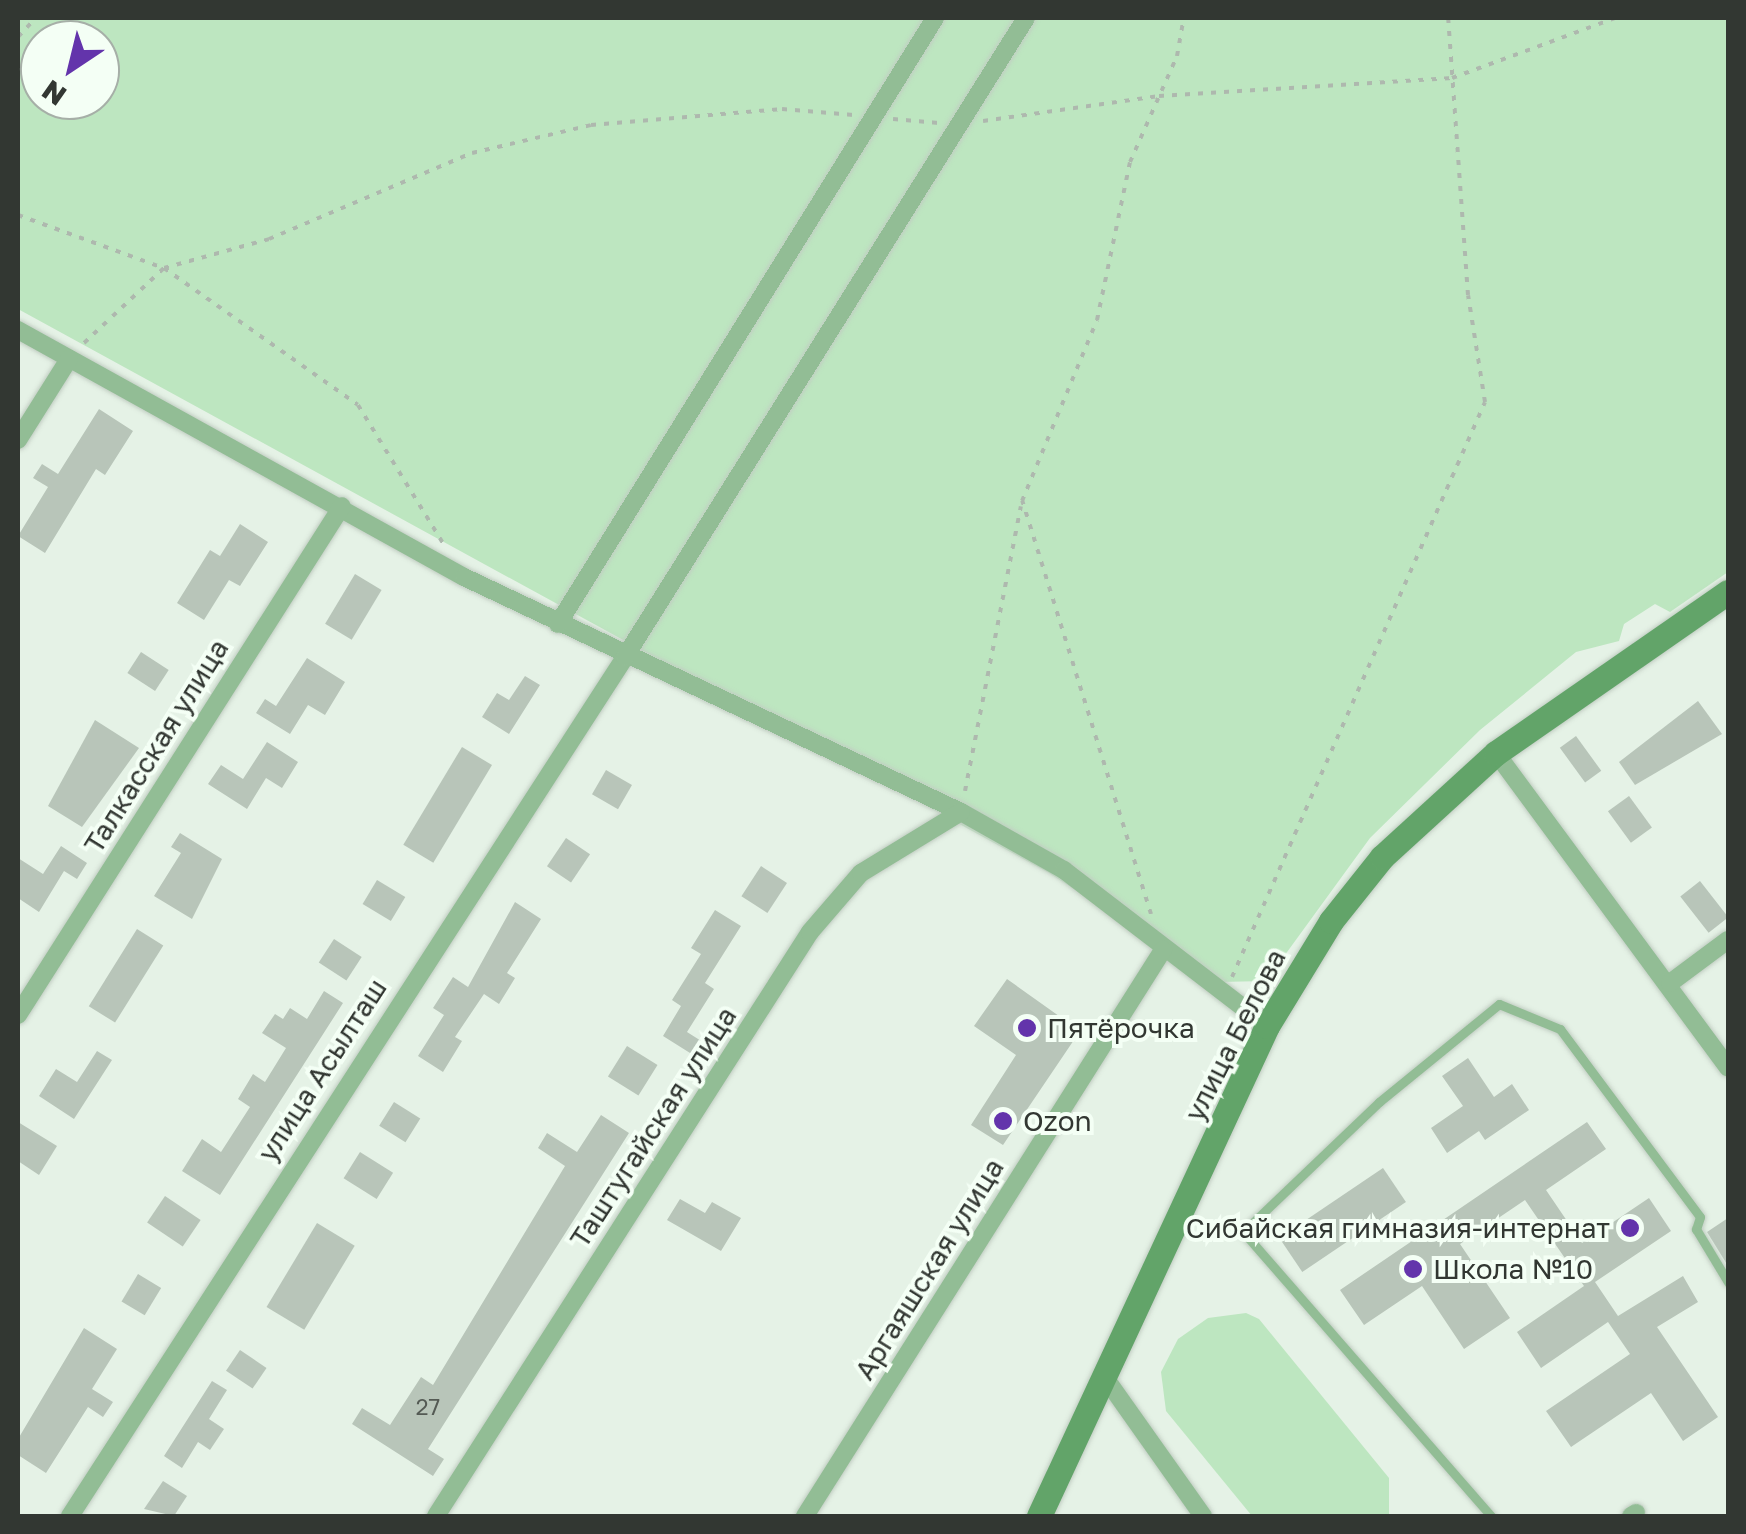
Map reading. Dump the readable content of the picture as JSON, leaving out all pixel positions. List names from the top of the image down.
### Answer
{
  "streets": {
    "main road": ["улица Белова"],
    "street": [
      "Талкасская улица",
      "улица Асылташ",
      "Таштугайская улица",
      "Аргаяшская улица"
    ]
  },
  "places": [
    "Пятёрочка",
    "Ozon",
    "Сибайская гимназия-интернат",
    "Школа №10"
  ],
  "house_numbers": ["27"],
  "north": "bottom left"
}
